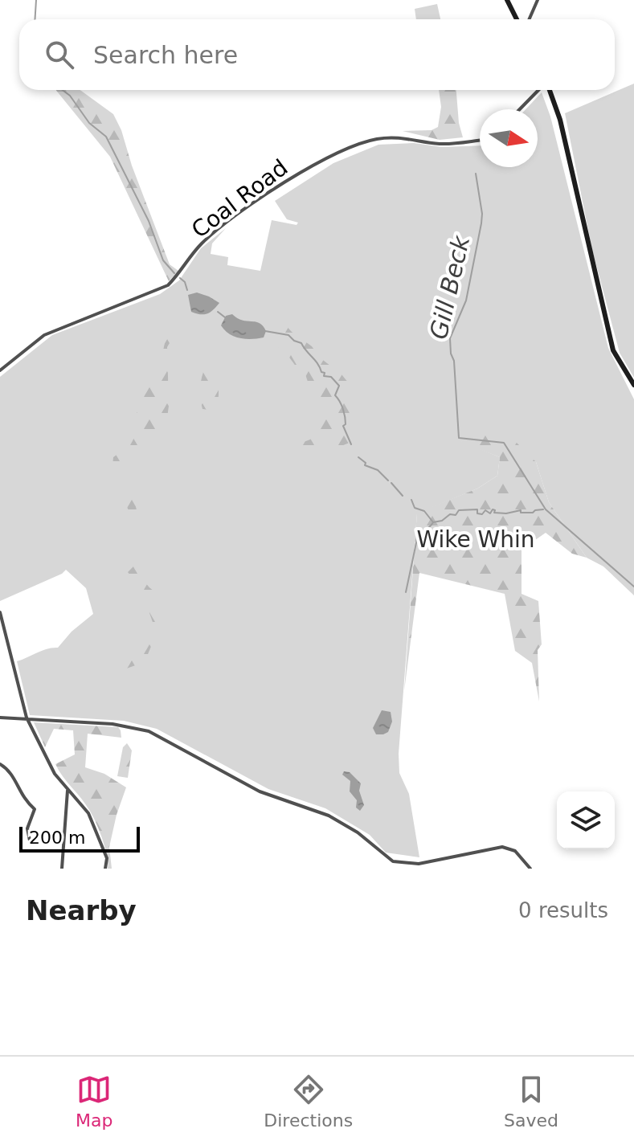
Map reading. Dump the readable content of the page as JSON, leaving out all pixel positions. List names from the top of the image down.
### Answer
{
  "streets": {
    "street": ["Coal Road"]
  },
  "water": ["Gill Beck"],
  "parks": ["Wike Whin"],
  "scale_bar": "200 m",
  "north": "right",
  "page": {
    "search": "Search here",
    "scale": "200 m",
    "heading": ["Nearby", "0 results"],
    "nav": ["Map", "Directions", "Saved"]
  }
}
